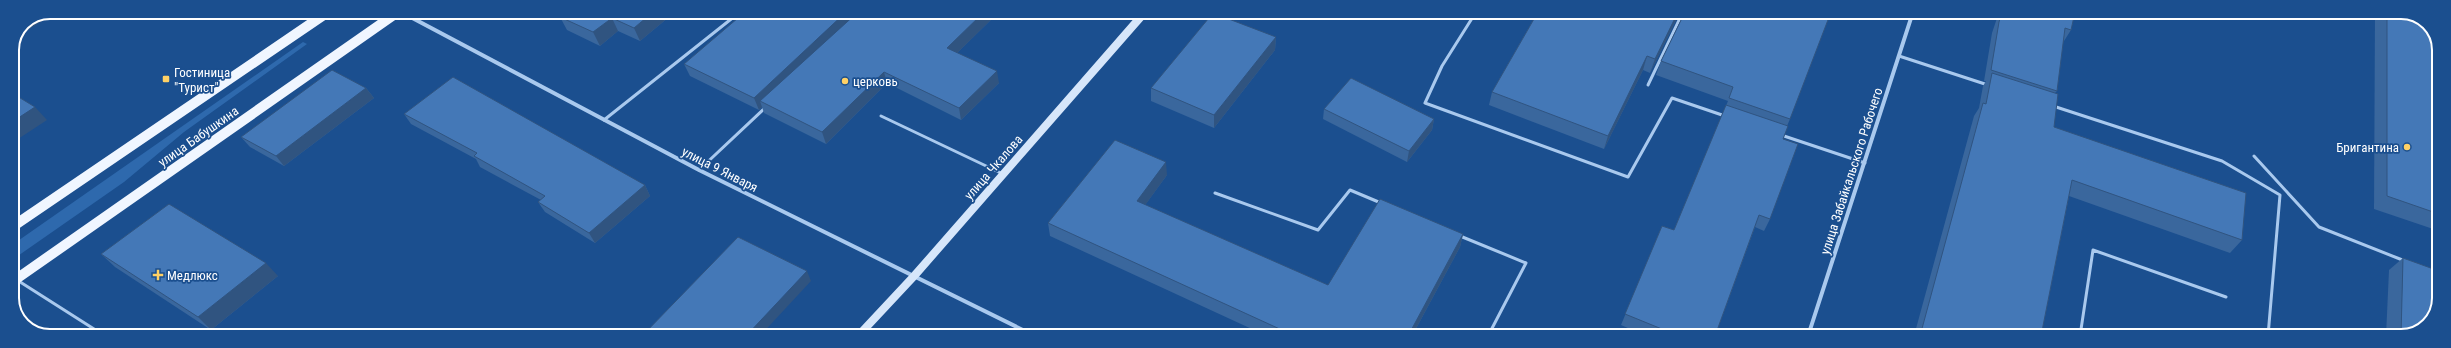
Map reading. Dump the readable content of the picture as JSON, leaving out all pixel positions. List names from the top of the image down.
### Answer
{
  "streets": {
    "main road": ["улица Бабушкина", "улица Чкалова"],
    "street": ["улица 9 Января", "улица Забайкальского Рабочего"]
  },
  "crossings": [
    ["улица Чкалова", "улица 9 Января"]
  ],
  "places": {
    "transit": ["Гостиница \"Турист\""],
    "other": ["церковь", "Бригантина"],
    "health": ["Медлюкс"]
  }
}
